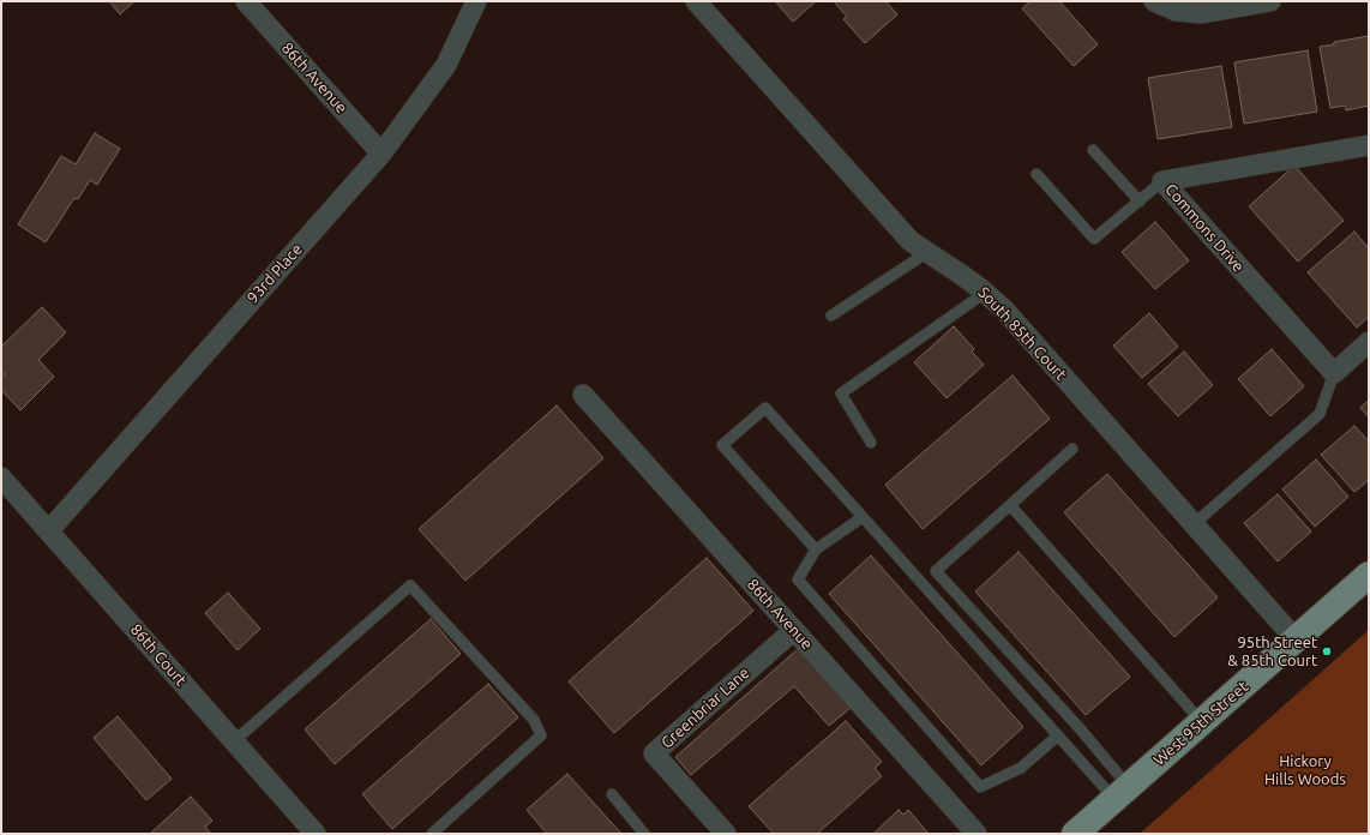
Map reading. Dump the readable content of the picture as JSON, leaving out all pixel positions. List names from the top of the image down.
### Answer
{
  "streets": {
    "main road": ["West 95th Street"],
    "street": [
      "86th Avenue",
      "Commons Drive",
      "93rd Place",
      "South 85th Court",
      "86th Court",
      "Greenbriar Lane"
    ]
  },
  "crossings": [
    ["86th Avenue", "93rd Place"],
    ["86th Avenue", "Greenbriar Lane"],
    ["93rd Place", "86th Court"],
    ["South 85th Court", "West 95th Street"]
  ],
  "parks": ["Hickory Hills Woods"],
  "places": ["95th Street & 85th Court"]
}
